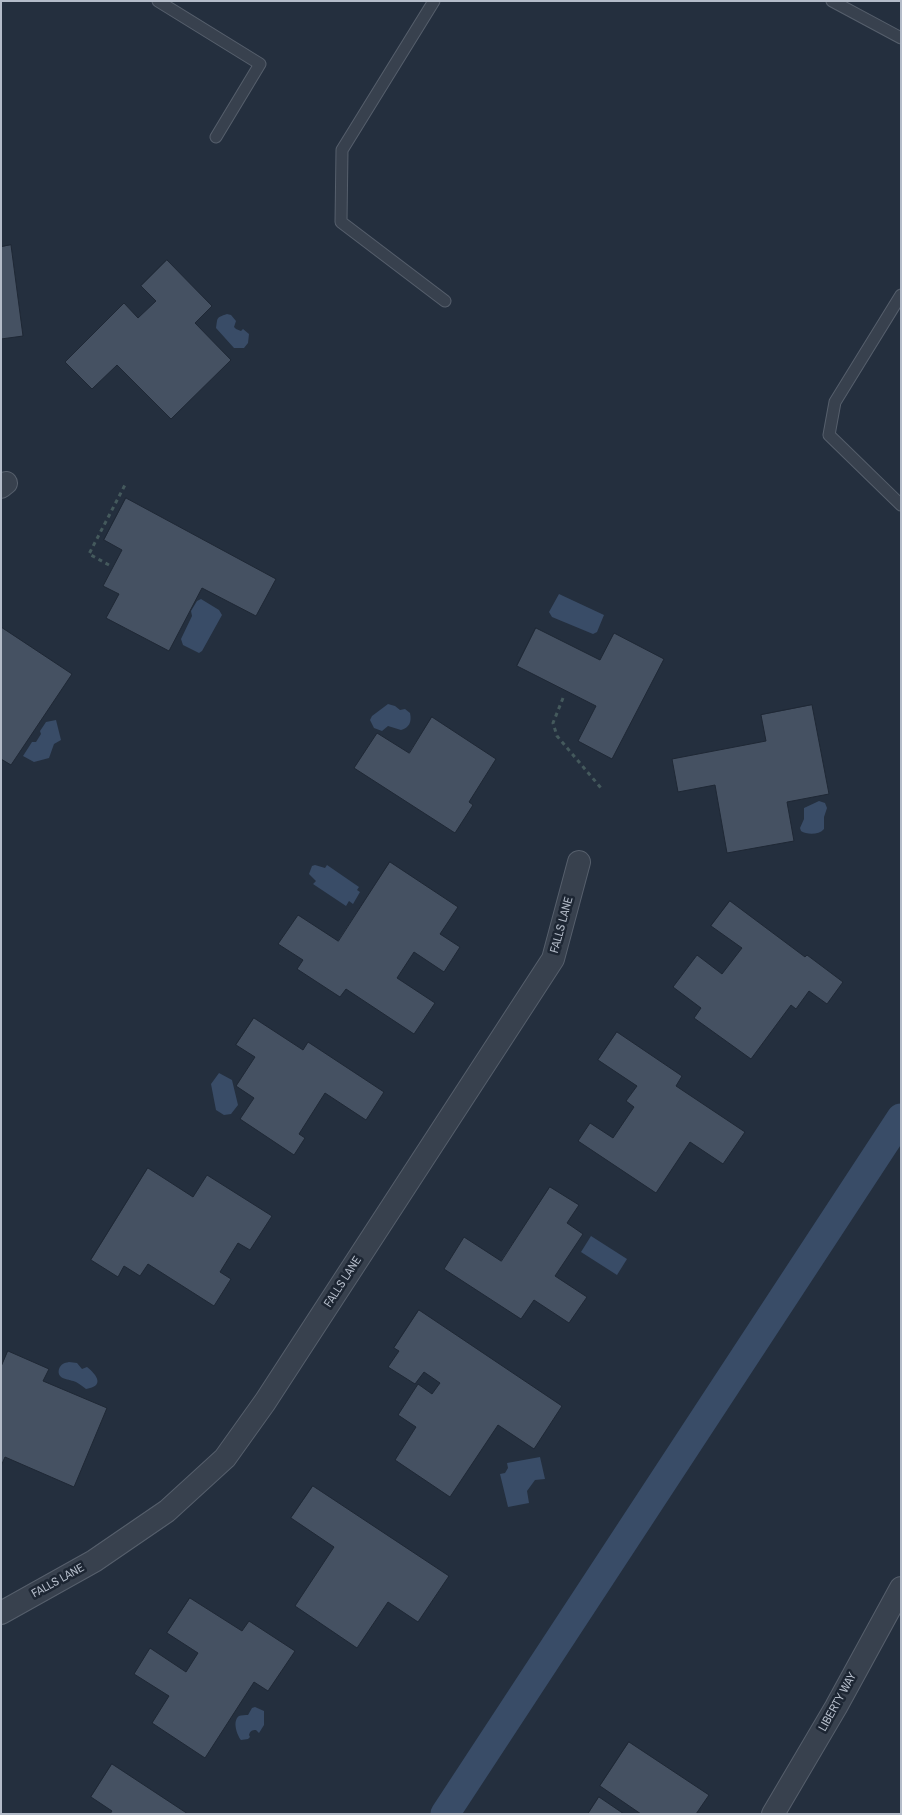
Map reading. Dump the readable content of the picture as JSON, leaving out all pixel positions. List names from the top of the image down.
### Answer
{
  "streets": {
    "street": ["FALLS LANE", "LIBERTY WAY"]
  }
}
